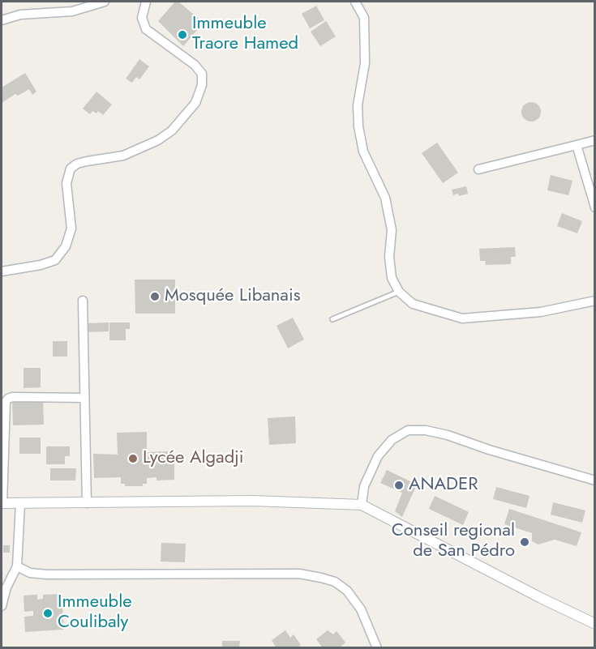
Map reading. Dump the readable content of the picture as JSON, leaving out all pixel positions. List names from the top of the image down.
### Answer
{
  "places": [
    "Immeuble Traore Hamed",
    "Mosquée Libanais",
    "Lycée Algadji",
    "ANADER",
    "Conseil regional de San Pédro",
    "Immeuble Coulibaly"
  ]
}
